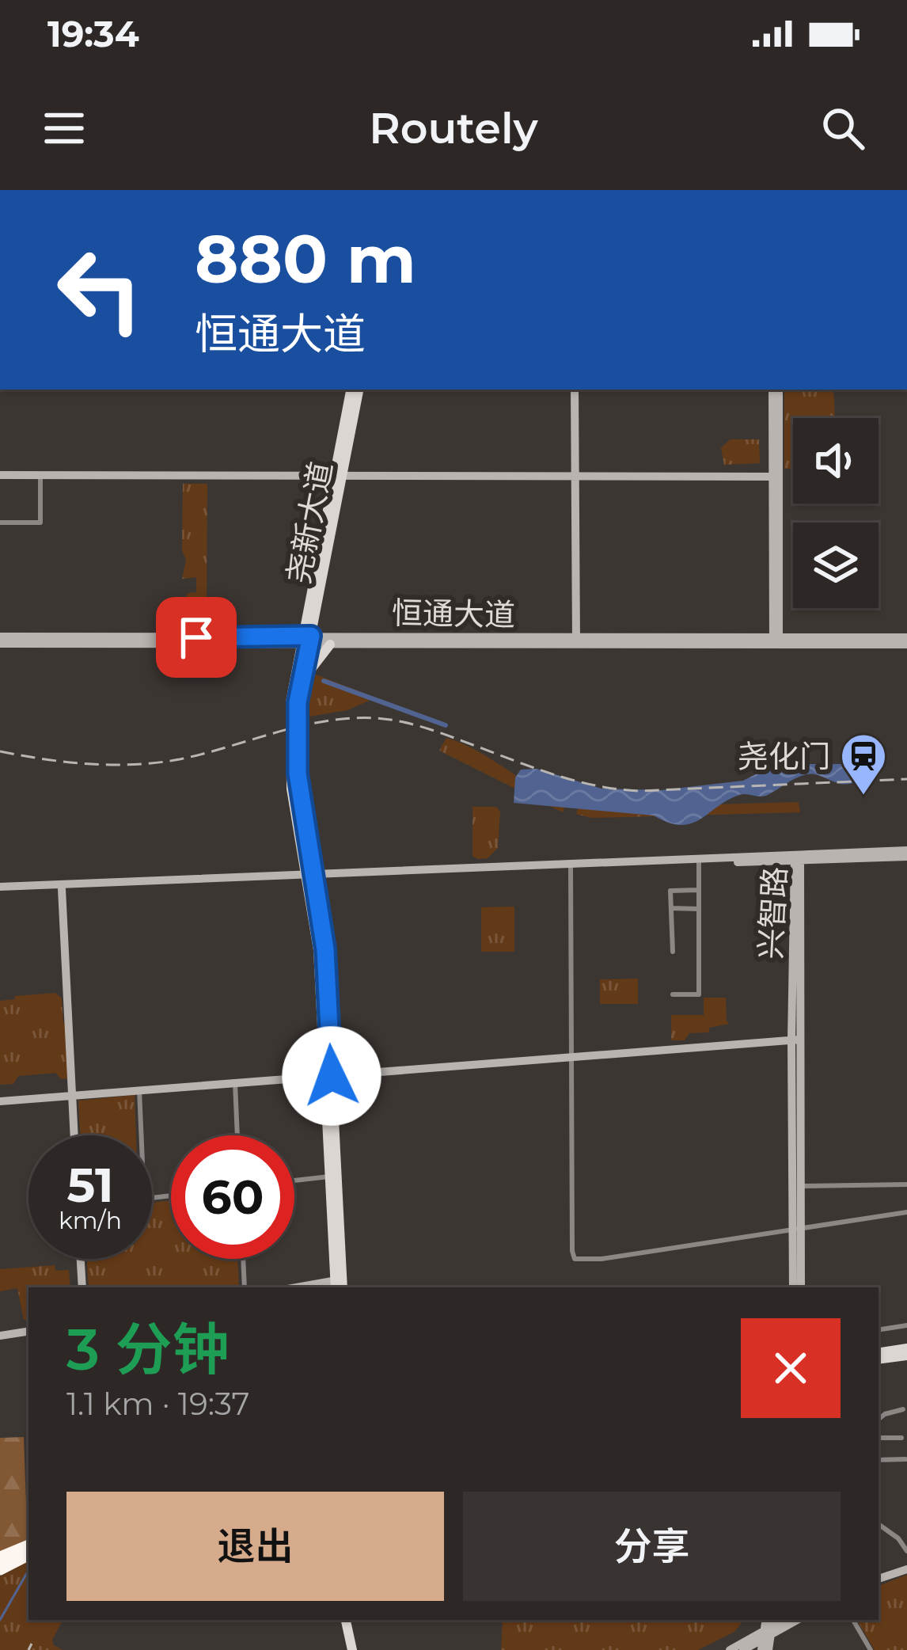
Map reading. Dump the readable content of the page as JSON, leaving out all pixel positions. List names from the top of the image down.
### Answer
{
  "streets": {
    "main road": ["尧新大道"],
    "street": ["恒通大道", "兴智路"]
  },
  "crossings": [
    ["尧新大道", "恒通大道"]
  ],
  "places": {
    "station": ["尧化门"]
  },
  "page": {
    "status": "19:34",
    "header": "Routely",
    "turn": ["880 m", "恒通大道"],
    "speed": "51 km/h",
    "limit": "60",
    "heading": ["3 分钟", "1.1 km · 19:37"],
    "buttons": ["退出", "分享"]
  }
}
